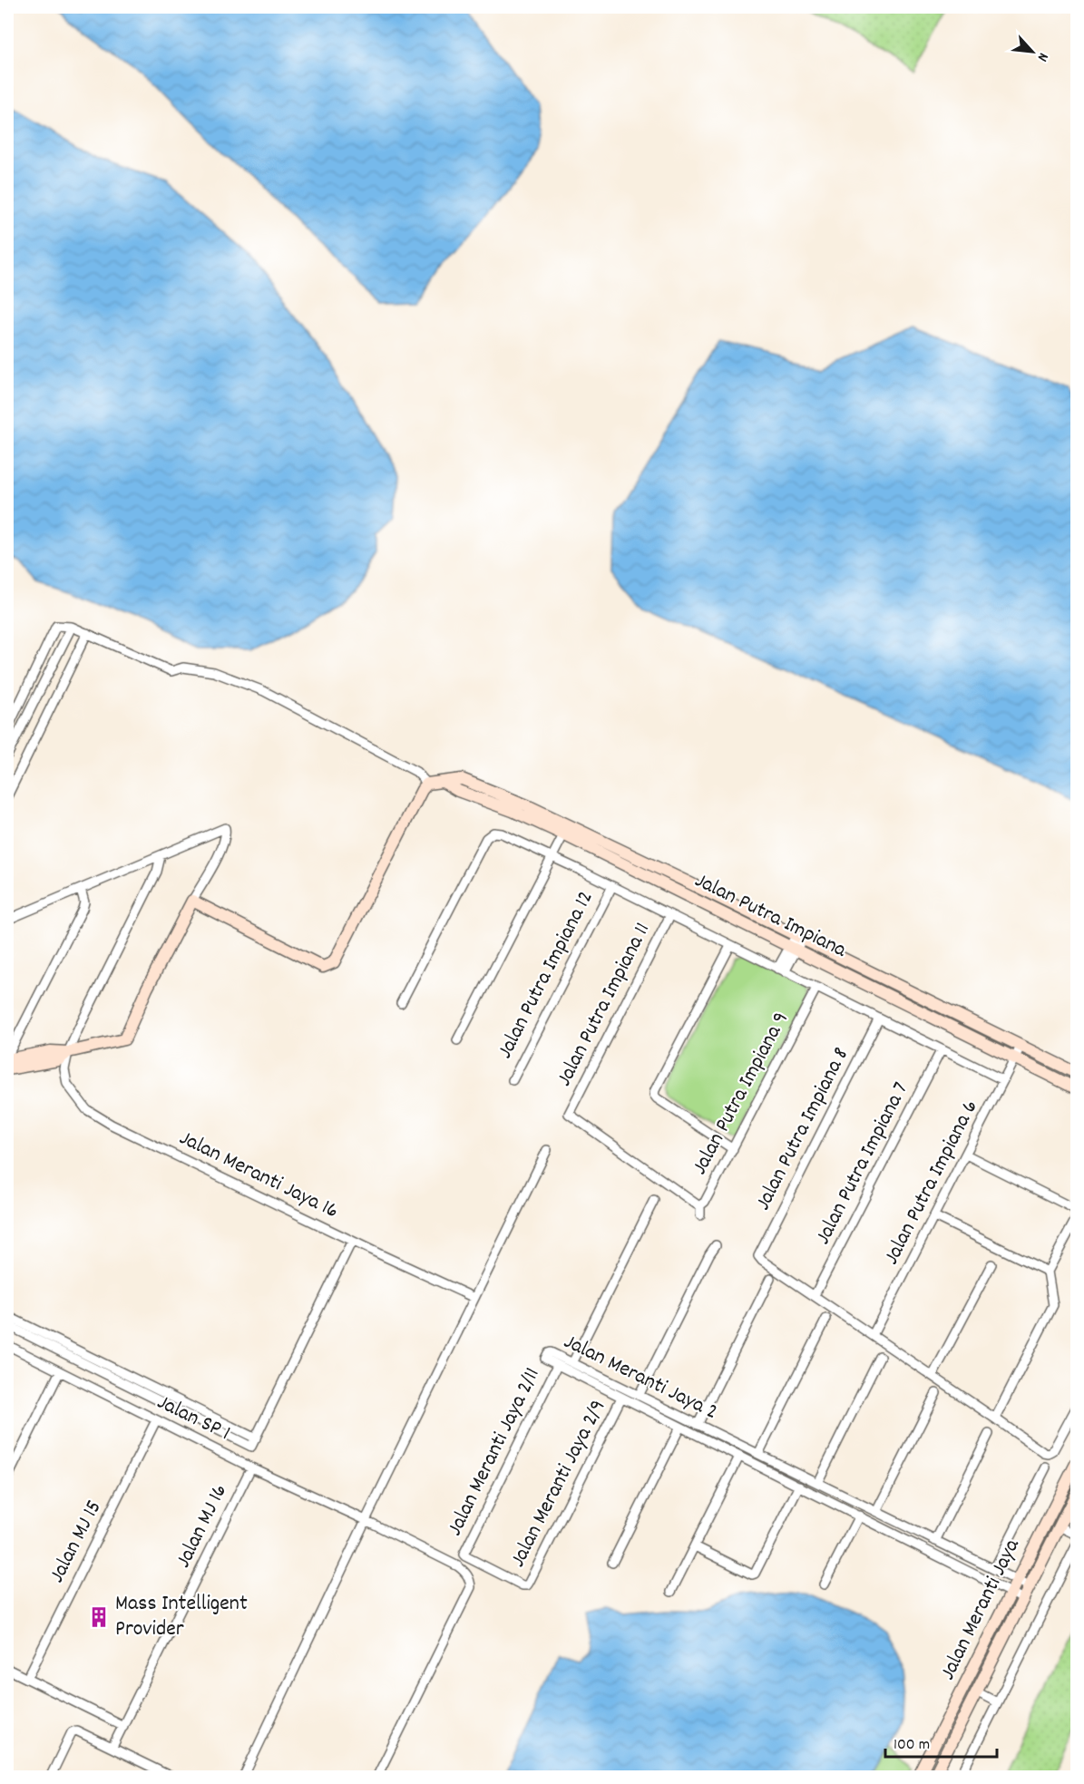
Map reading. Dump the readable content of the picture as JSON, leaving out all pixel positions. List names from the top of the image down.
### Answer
{
  "streets": {
    "street": [
      "Jalan Putra Impiana",
      "Jalan Putra Impiana 12",
      "Jalan Putra Impiana 11",
      "Jalan Putra Impiana 9",
      "Jalan Putra Impiana 8",
      "Jalan Putra Impiana 7",
      "Jalan Meranti Jaya 16",
      "Jalan Putra Impiana 6",
      "Jalan Meranti Jaya 2",
      "Jalan SP 1",
      "Jalan Meranti Jaya 2/11",
      "Jalan Meranti Jaya 2/9",
      "Jalan MJ 16",
      "Jalan MJ 15",
      "Jalan Meranti Jaya"
    ]
  },
  "crossings": [
    ["Jalan Putra Impiana", "Jalan Putra Impiana 6"],
    ["Jalan Putra Impiana 11", "Jalan Putra Impiana 9"],
    ["Jalan Putra Impiana 8", "Jalan Putra Impiana 7"],
    ["Jalan Meranti Jaya 2", "Jalan Meranti Jaya 2/11"],
    ["Jalan Meranti Jaya 2", "Jalan Meranti Jaya 2/9"],
    ["Jalan Meranti Jaya 2", "Jalan Meranti Jaya"],
    ["Jalan SP 1", "Jalan MJ 16"],
    ["Jalan SP 1", "Jalan MJ 15"],
    ["Jalan Meranti Jaya 2/11", "Jalan Meranti Jaya 2/9"]
  ],
  "places": {
    "building": ["Mass Intelligent Provider"]
  },
  "scale_bar": "100 m",
  "north": "bottom right"
}
